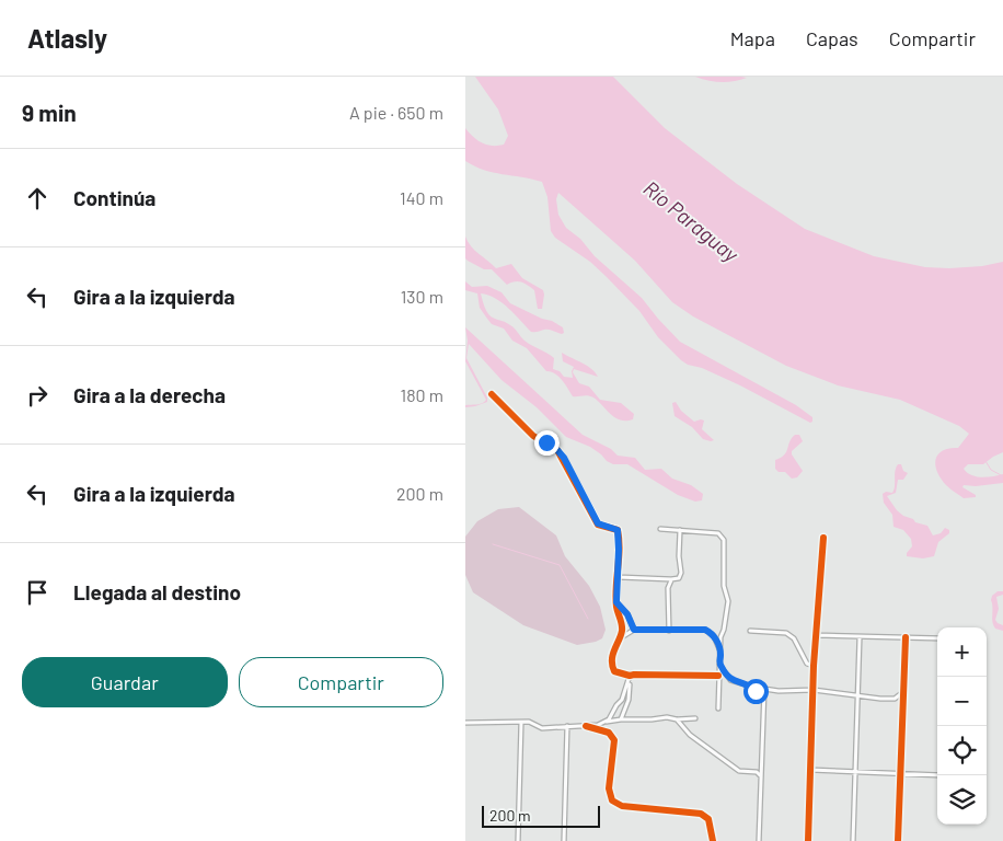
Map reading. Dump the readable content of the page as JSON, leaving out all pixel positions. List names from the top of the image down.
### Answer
{
  "water": ["Río Paraguay"],
  "scale_bar": "200 m",
  "page": {
    "header": "Atlasly",
    "nav": ["Mapa", "Capas", "Compartir"],
    "heading": ["9 min", "A pie · 650 m"],
    "list": [
      ["Continúa", "140 m"],
      ["Gira a la izquierda", "130 m"],
      ["Gira a la derecha", "180 m"],
      ["Gira a la izquierda", "200 m"],
      "Llegada al destino"
    ],
    "map_buttons": ["+", "−"],
    "buttons": ["Guardar", "Compartir"],
    "scale": "200 m"
  }
}
